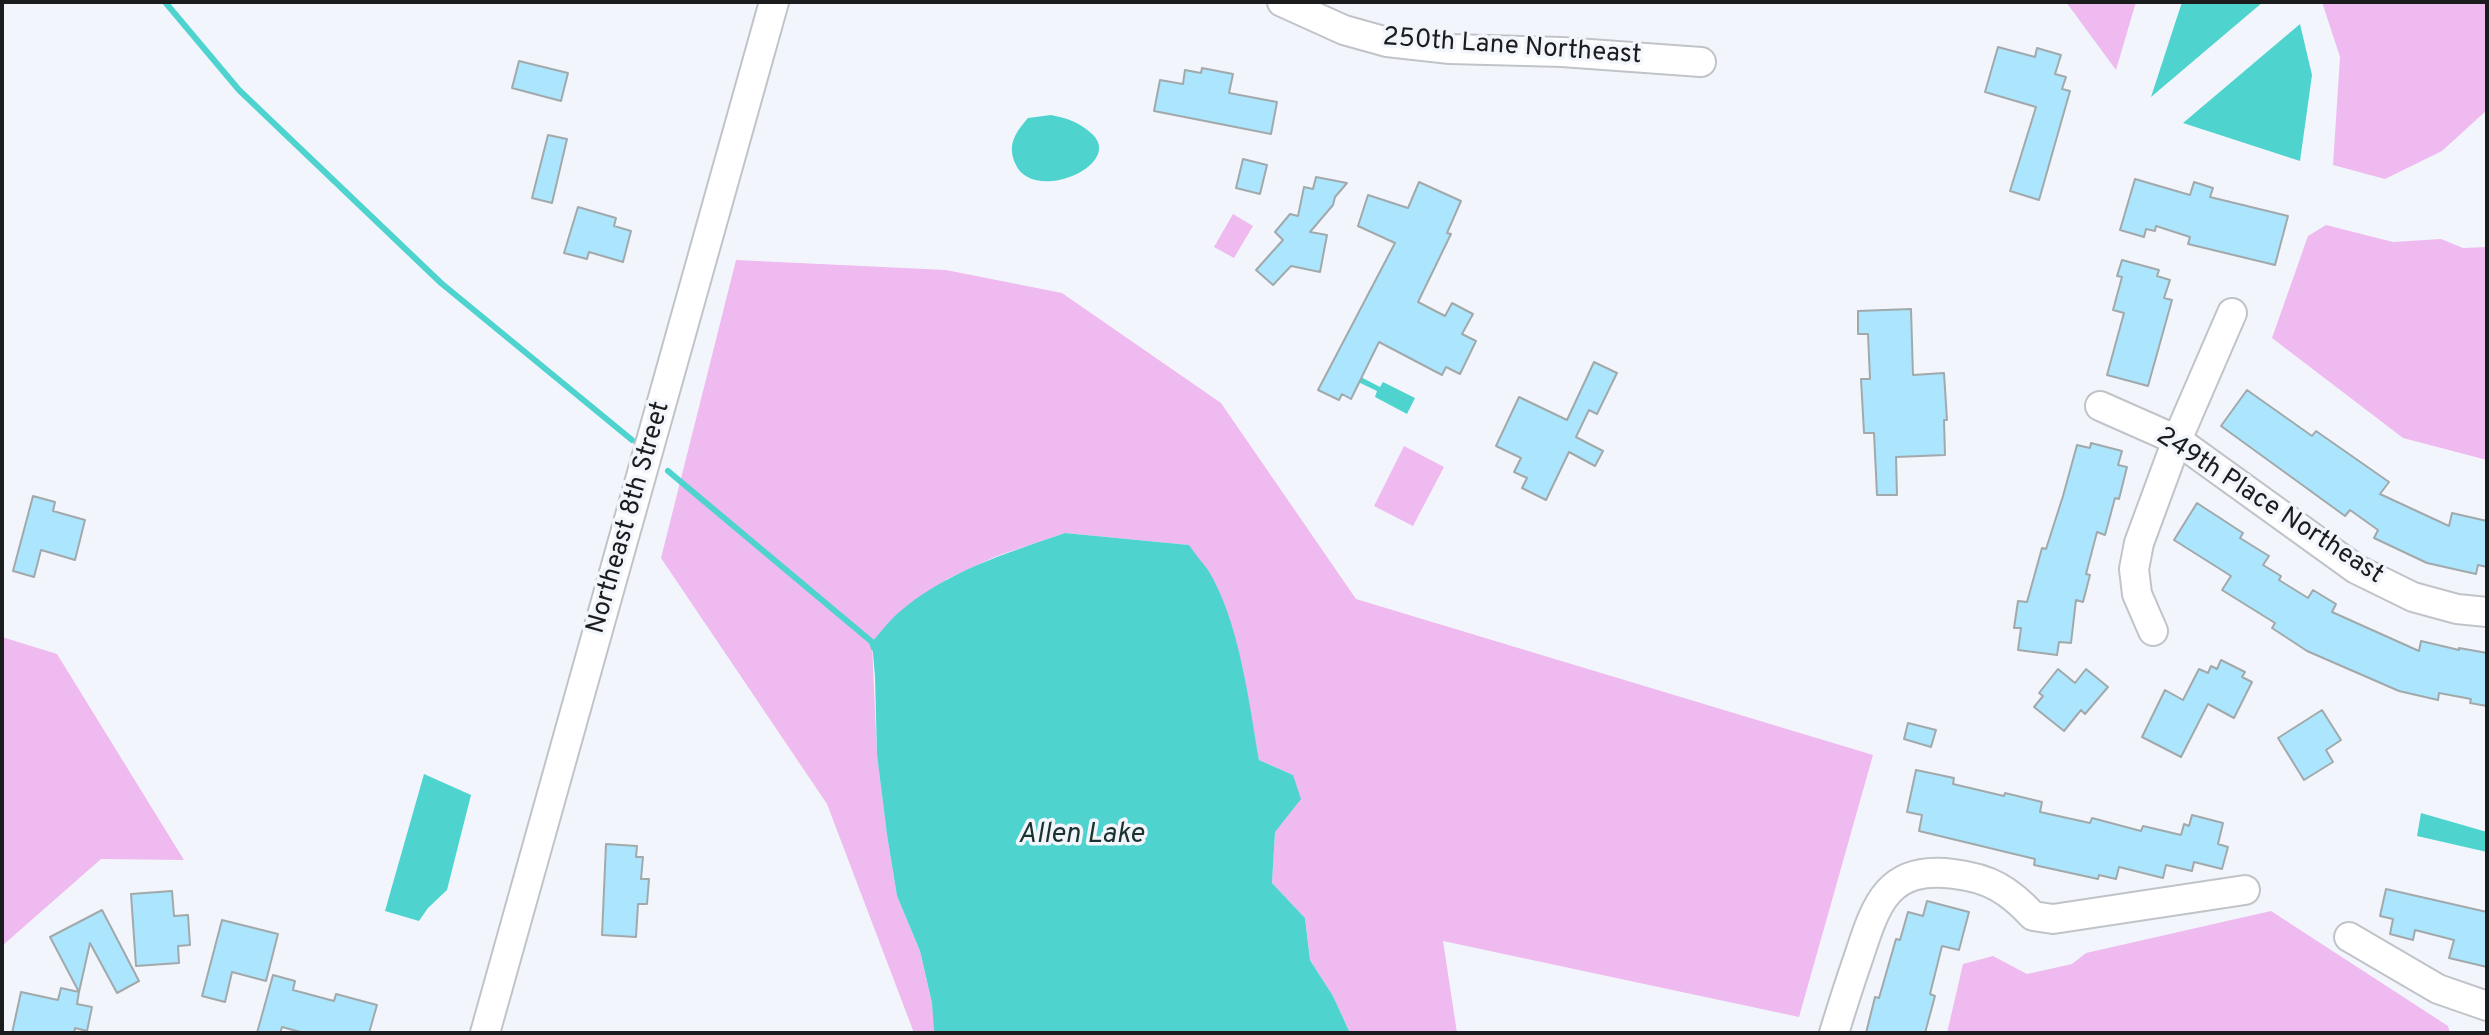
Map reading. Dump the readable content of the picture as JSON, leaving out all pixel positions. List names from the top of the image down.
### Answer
{
  "streets": {
    "street": ["250th Lane Northeast", "249th Place Northeast", "Northeast 8th Street"]
  },
  "water": ["Allen Lake"]
}
